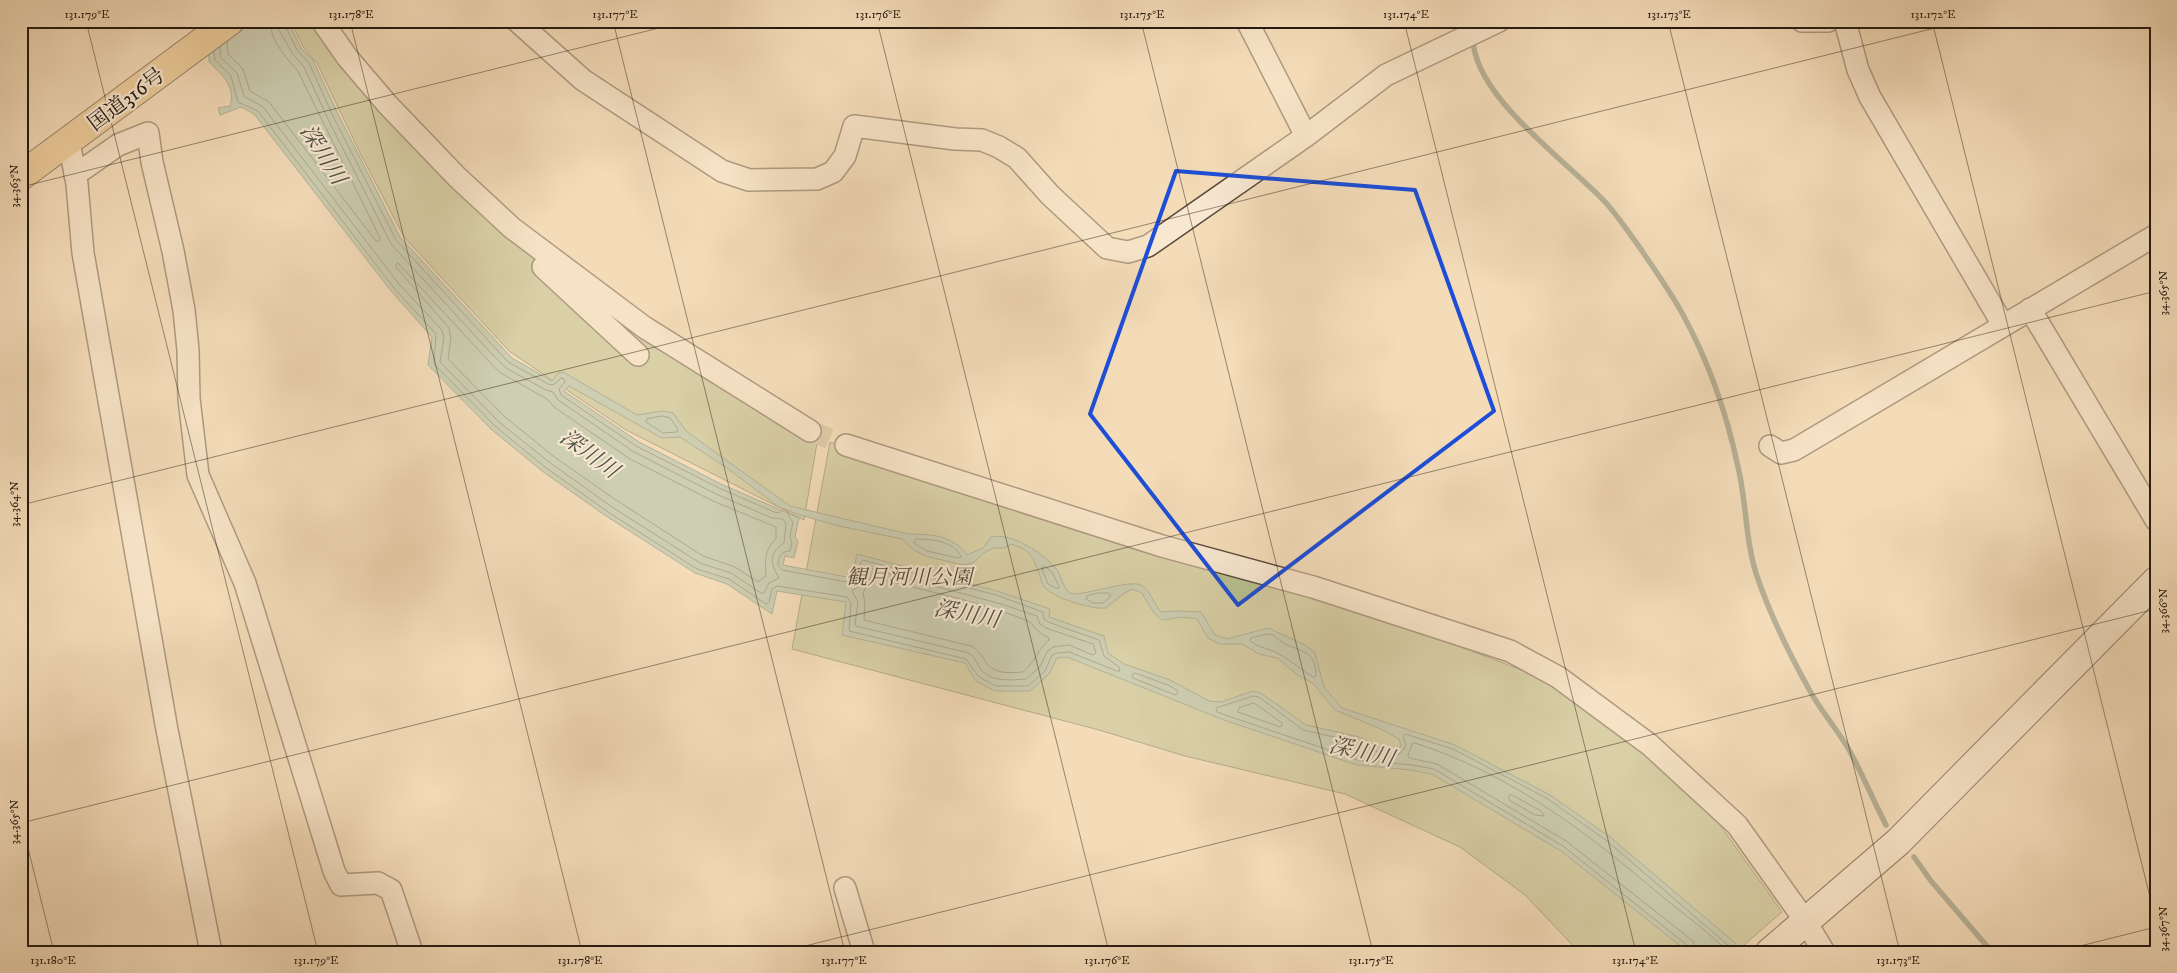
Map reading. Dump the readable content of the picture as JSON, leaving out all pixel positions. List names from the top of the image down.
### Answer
{
  "streets": {
    "highway": ["国道316号"]
  },
  "water": ["深川川"],
  "parks": ["観月河川公園"],
  "coordinates": [
    "131.179°E",
    "131.178°E",
    "131.177°E",
    "131.176°E",
    "131.175°E",
    "131.174°E",
    "131.173°E",
    "131.172°E",
    "34.363°N",
    "34.365°N",
    "34.364°N",
    "34.366°N",
    "34.367°N",
    "131.180°E"
  ]
}
